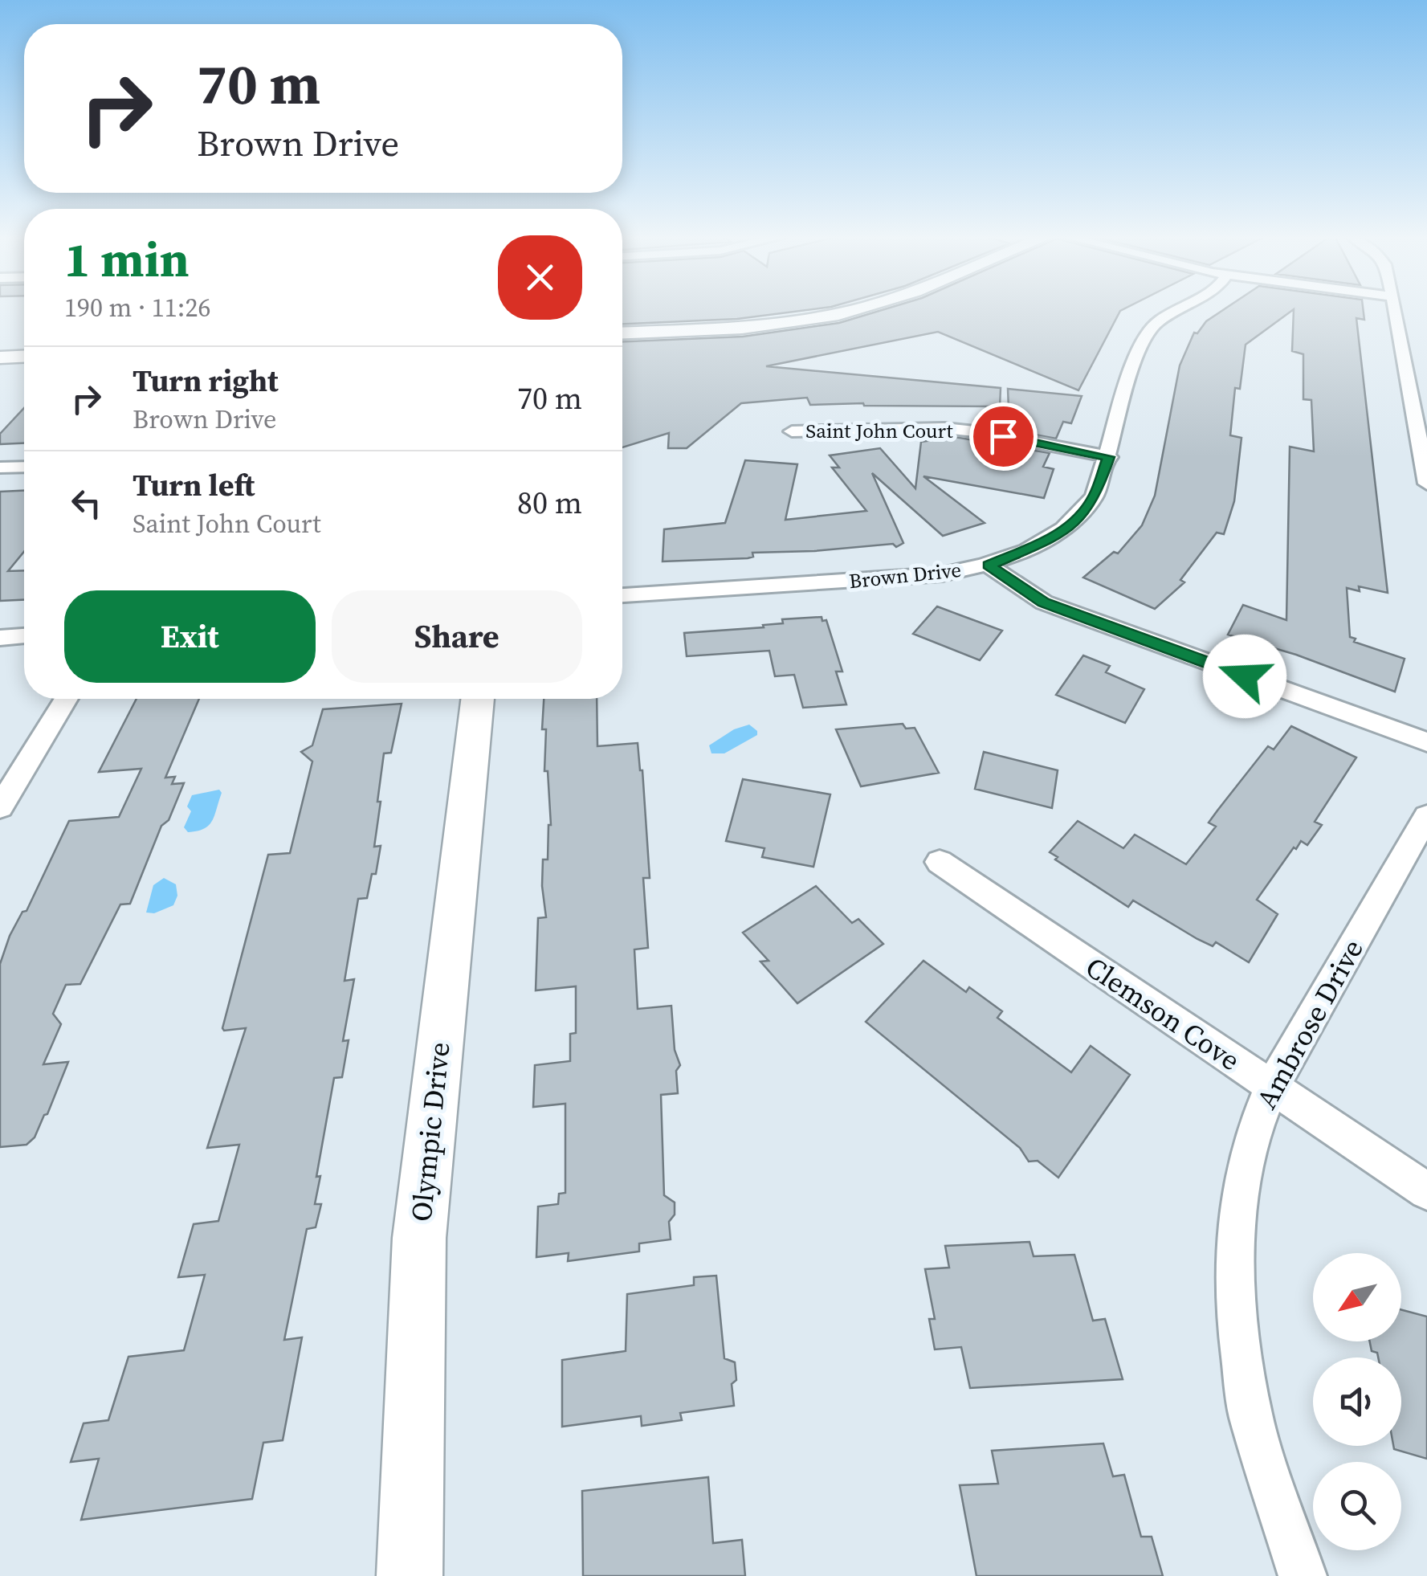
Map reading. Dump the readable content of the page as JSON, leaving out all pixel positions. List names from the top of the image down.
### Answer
{
  "streets": {
    "street": [
      "Saint John Court",
      "Brown Drive",
      "Clemson Cove",
      "Ambrose Drive",
      "Olympic Drive"
    ]
  },
  "crossings": [
    ["Saint John Court", "Brown Drive"],
    ["Clemson Cove", "Ambrose Drive"]
  ],
  "north": "bottom left",
  "page": {
    "turn": ["70 m", "Brown Drive"],
    "heading": ["1 min", "190 m · 11:26"],
    "list": [
      {
        "name": "Turn right",
        "note": "Brown Drive",
        "value": "70 m"
      },
      {
        "name": "Turn left",
        "note": "Saint John Court",
        "value": "80 m"
      }
    ],
    "buttons": ["Exit", "Share"]
  }
}
